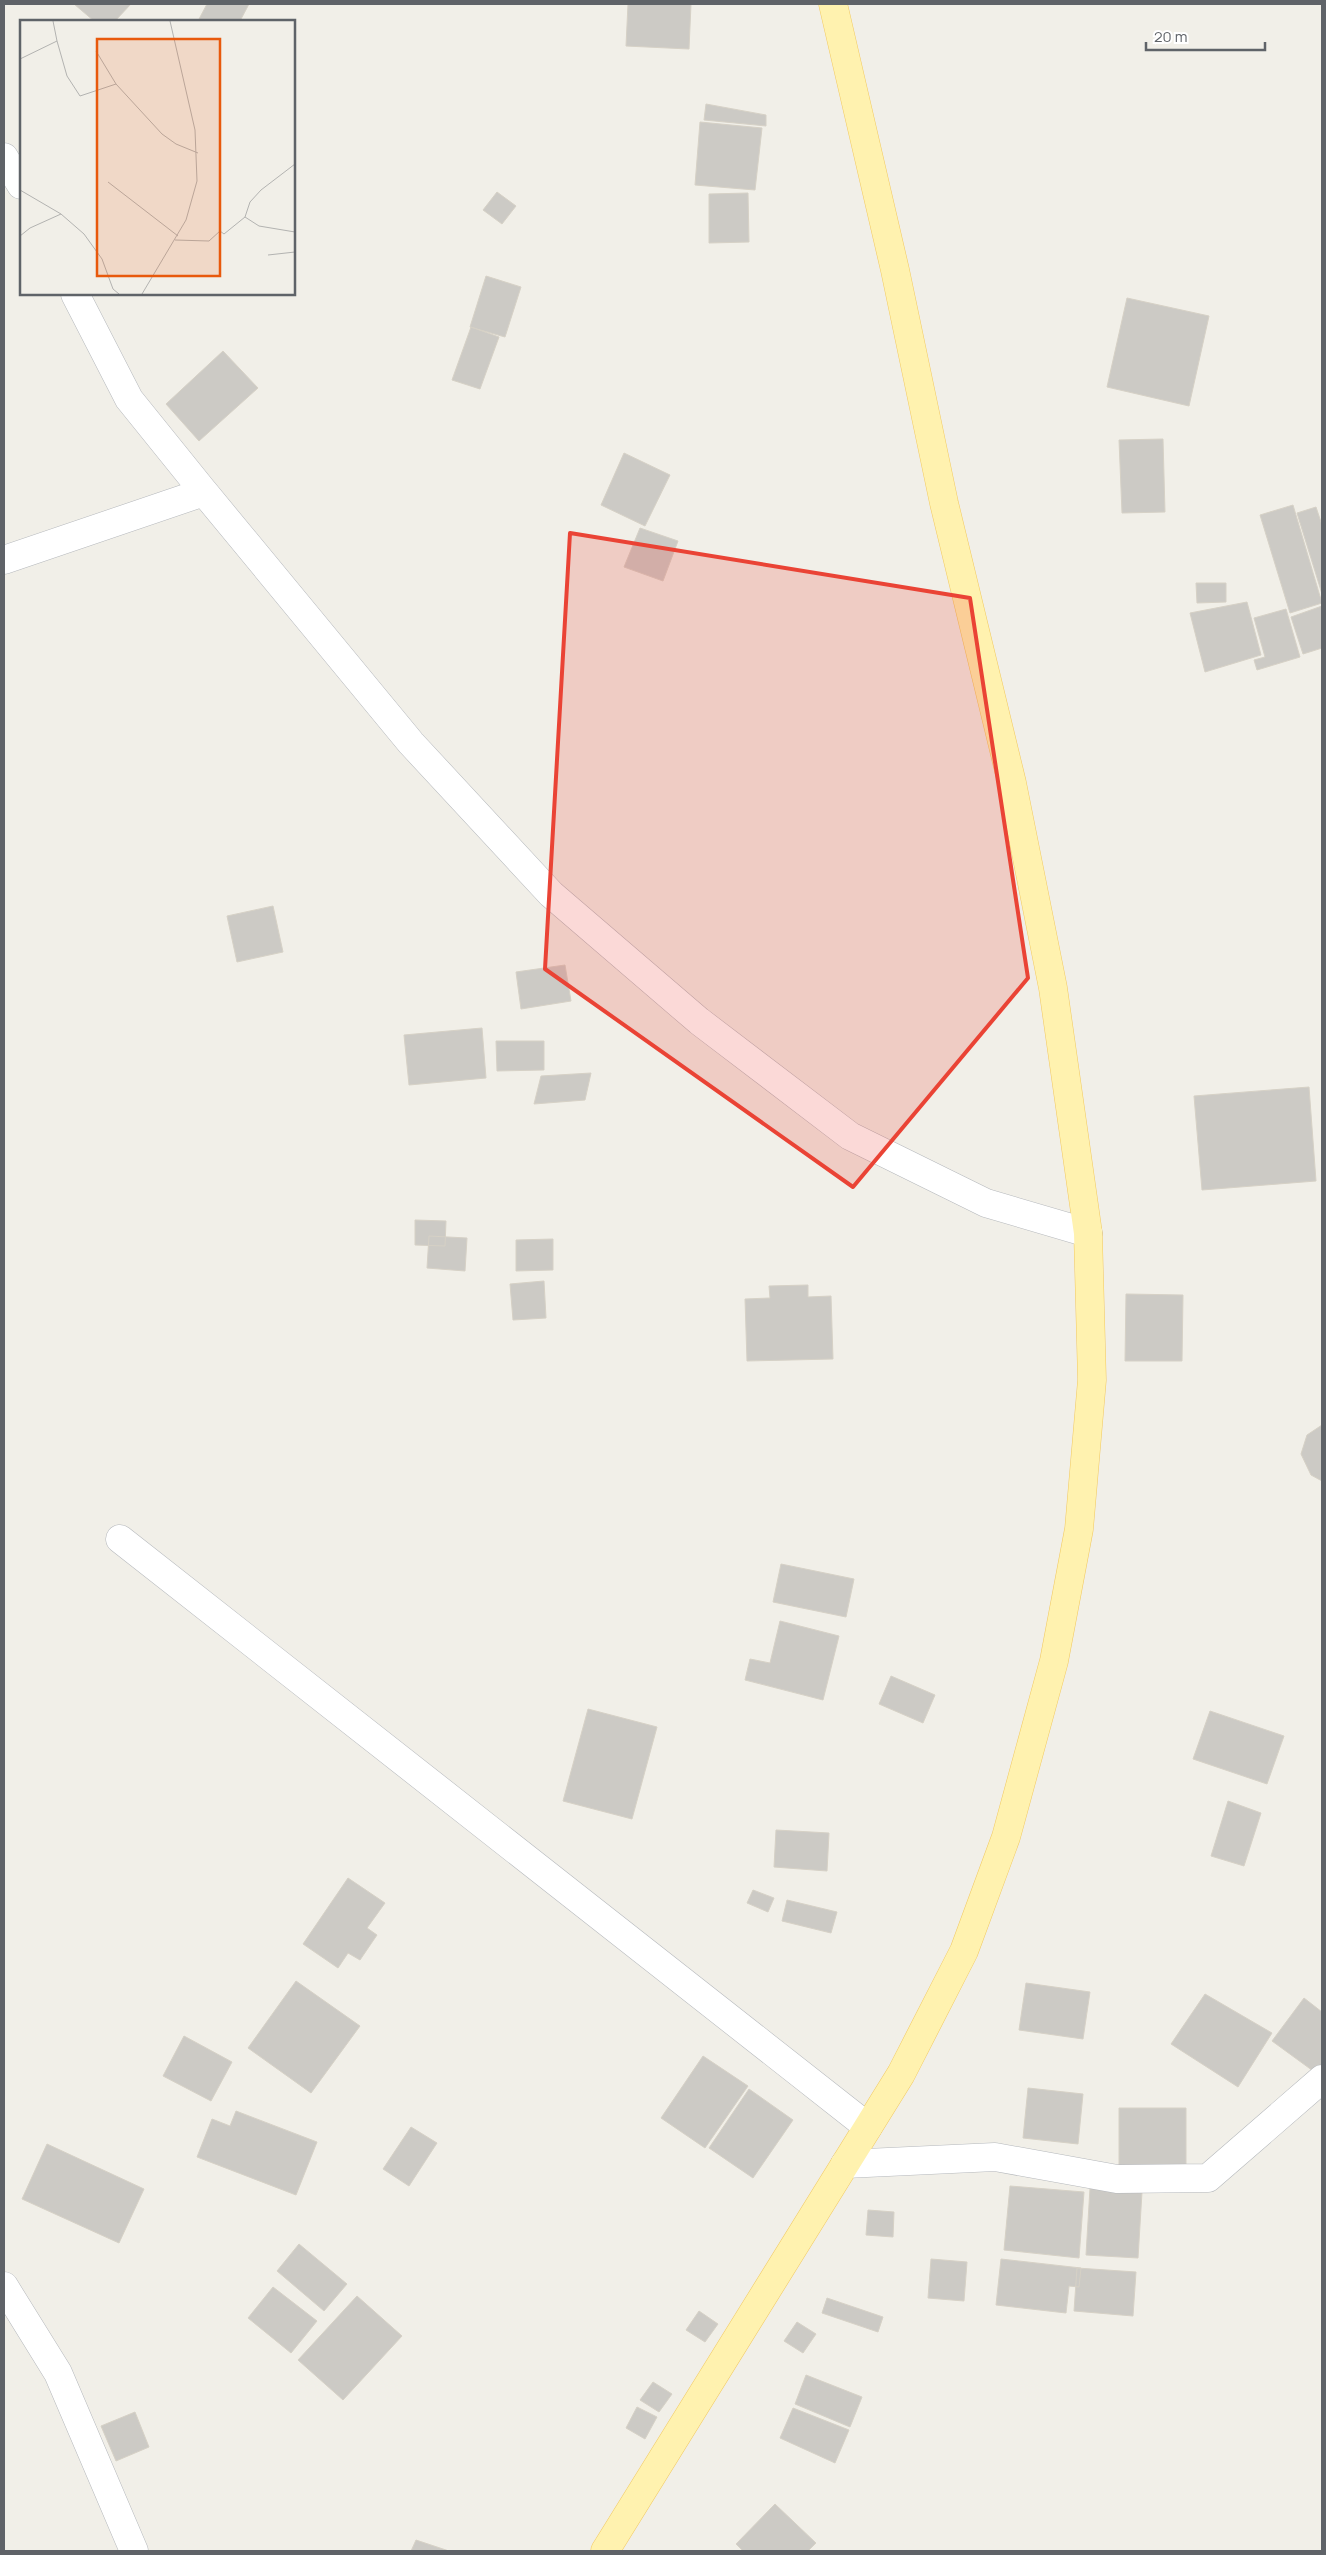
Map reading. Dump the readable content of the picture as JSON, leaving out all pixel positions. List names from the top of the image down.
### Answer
{
  "scale_bar": "20 m"
}
